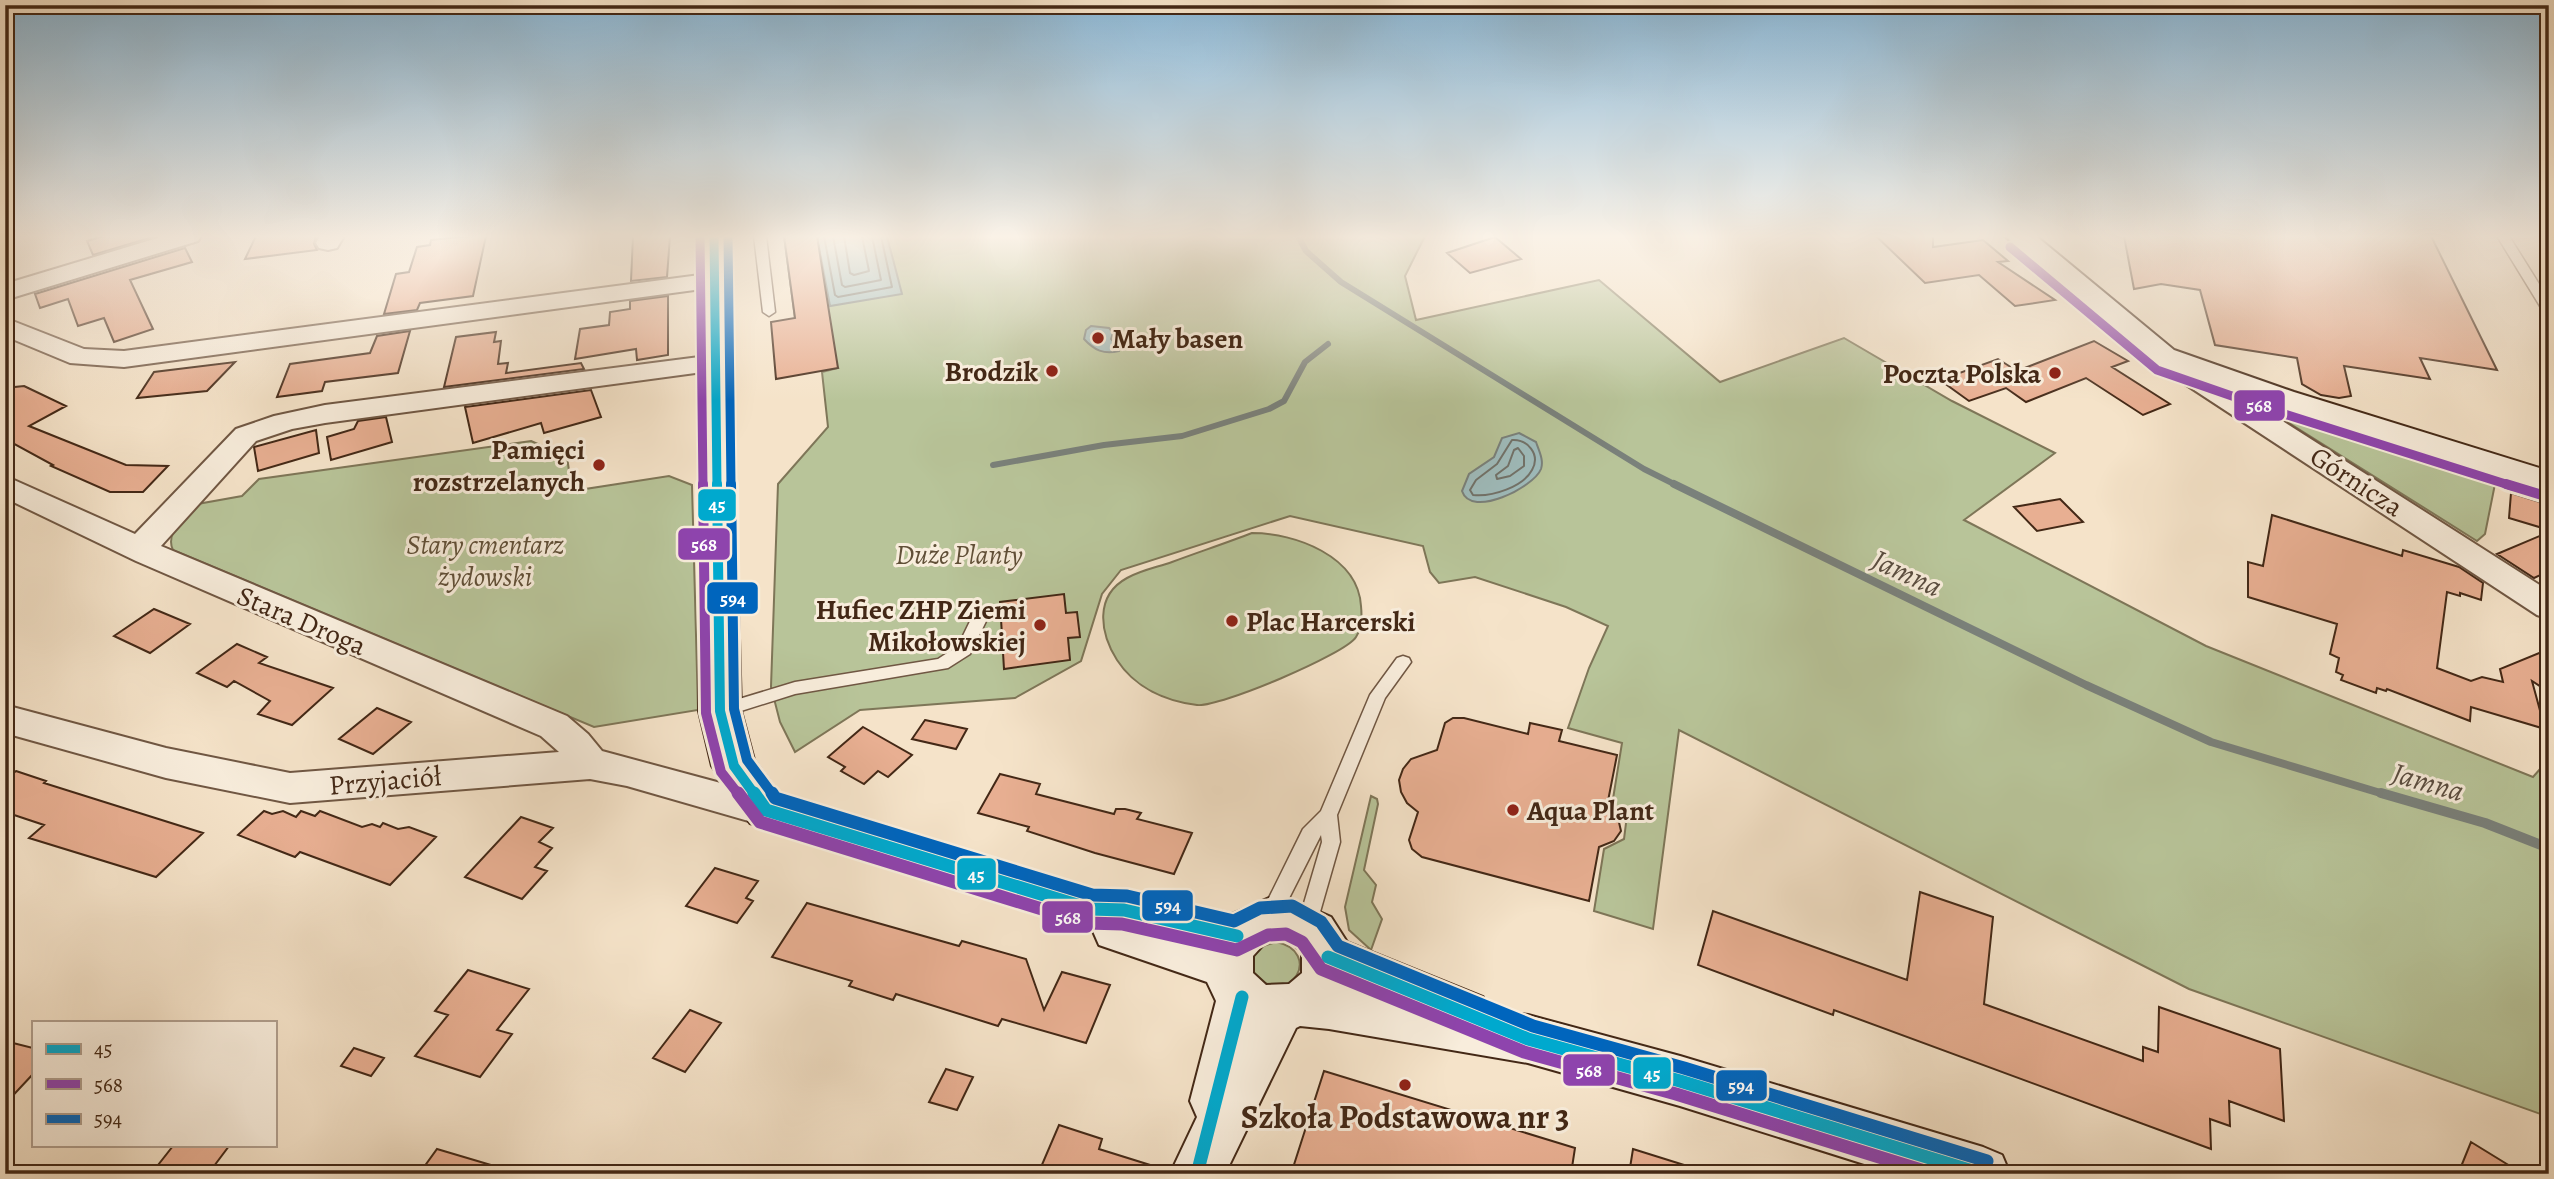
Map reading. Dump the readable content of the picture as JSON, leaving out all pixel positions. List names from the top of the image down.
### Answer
{
  "streets": {
    "street": ["Górnicza", "Stara Droga", "Przyjaciół"]
  },
  "crossings": [
    ["Stara Droga", "Przyjaciół"]
  ],
  "water": ["Jamna"],
  "parks": ["Stary cmentarz żydowski", "Duże Planty"],
  "places": [
    "Mały basen",
    "Brodzik",
    "Poczta Polska",
    "Pamięci rozstrzelanych",
    "Plac Harcerski",
    "Hufiec ZHP Ziemi Mikołowskiej",
    "Aqua Plant",
    "Szkoła Podstawowa nr 3"
  ],
  "lines": ["transit line 45", "transit line 568", "transit line 594"],
  "legend": ["45", "568", "594"]
}
